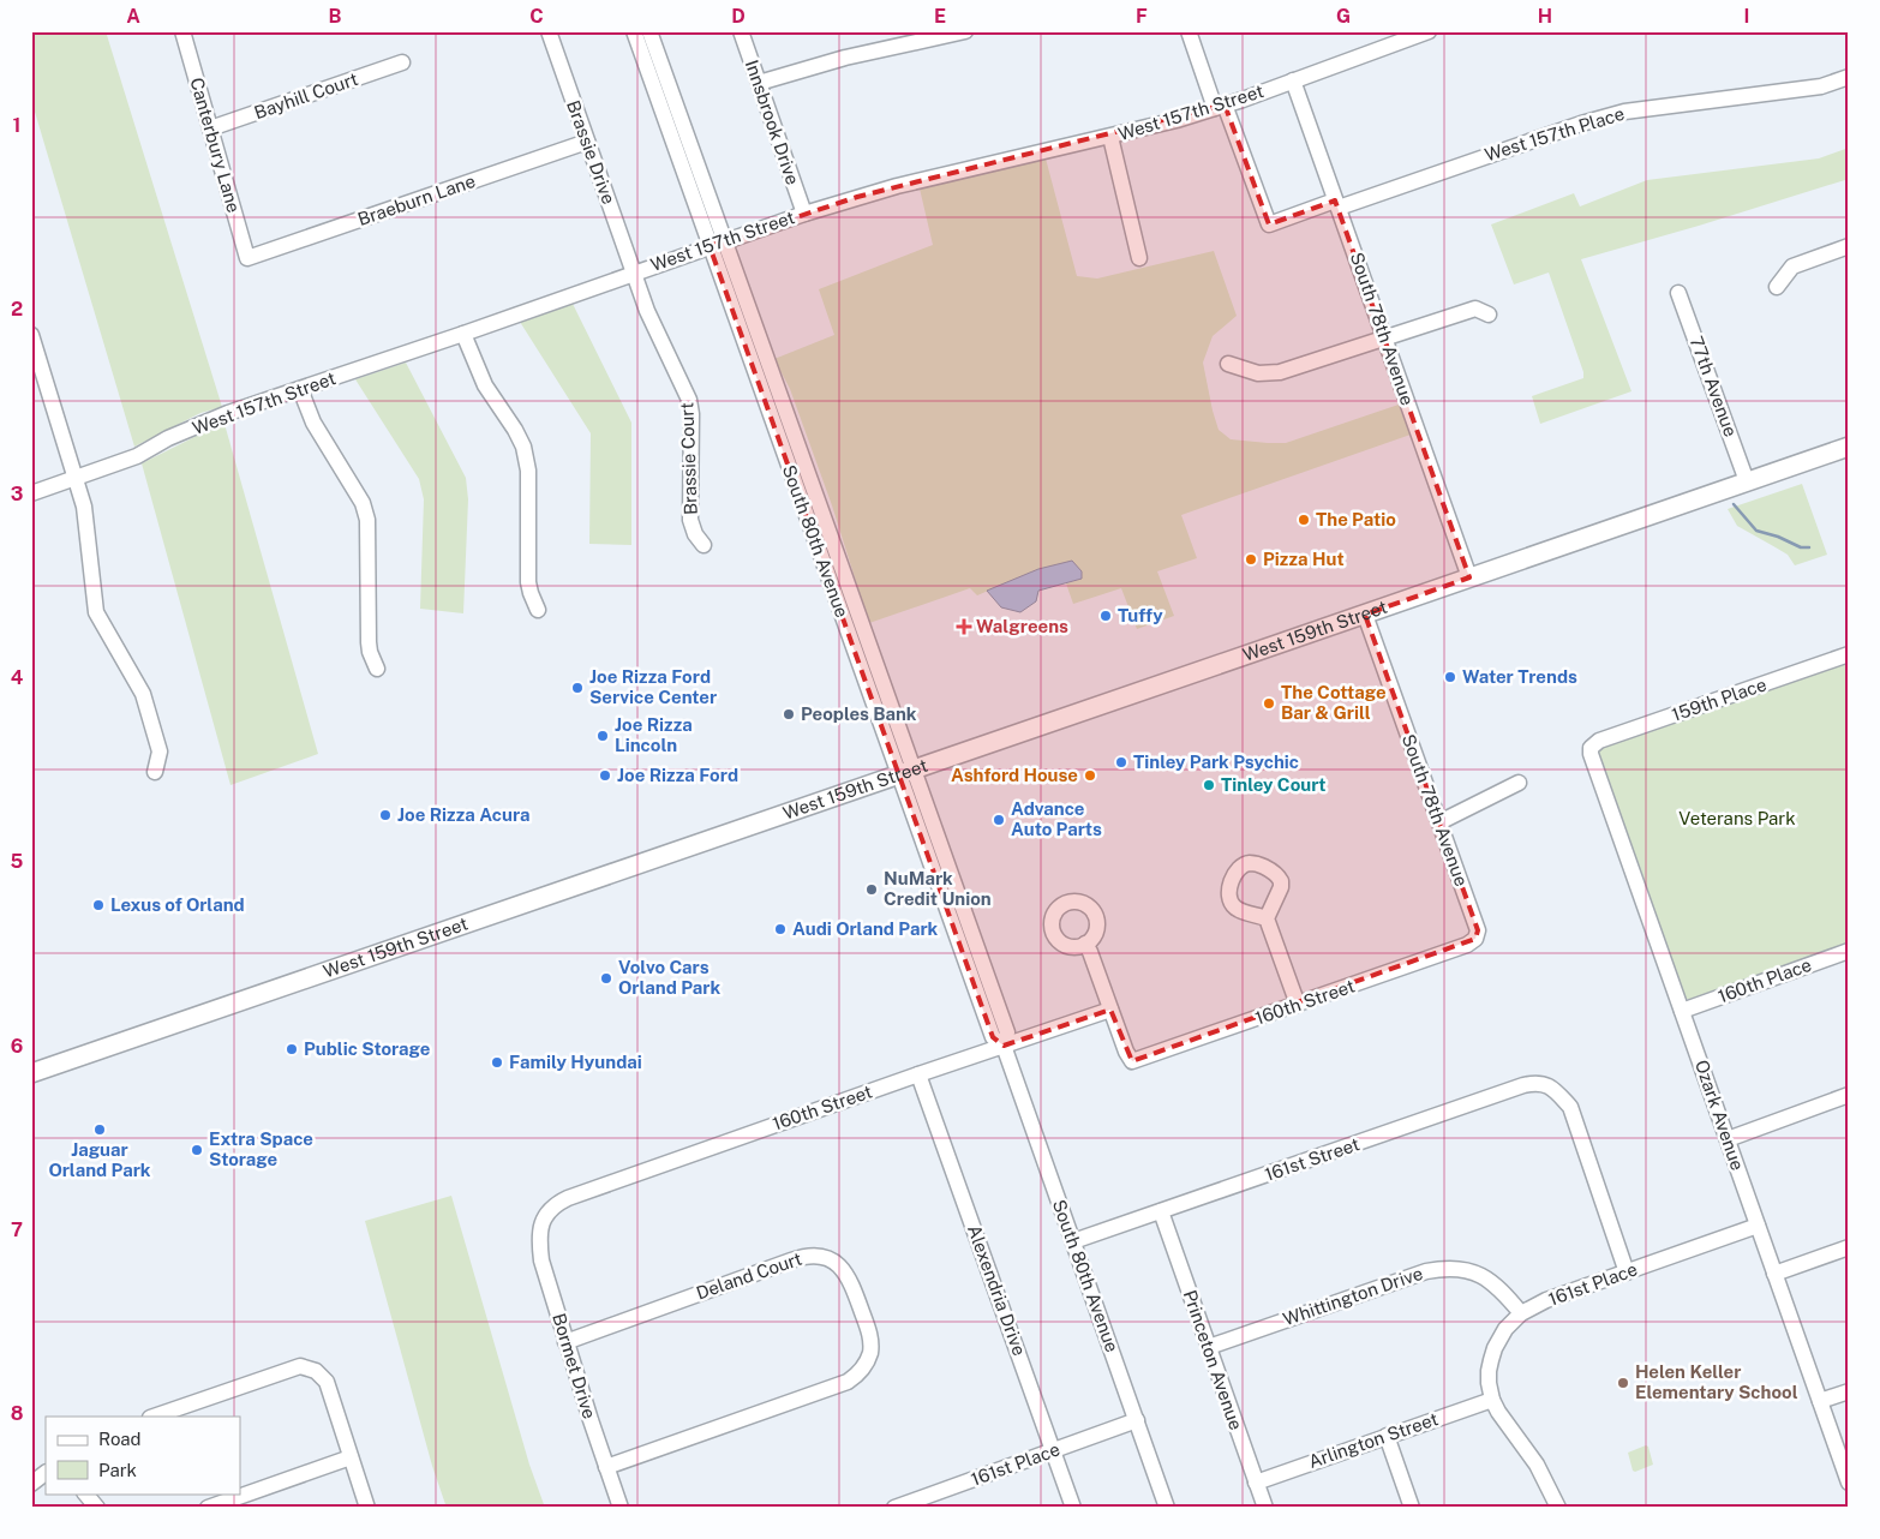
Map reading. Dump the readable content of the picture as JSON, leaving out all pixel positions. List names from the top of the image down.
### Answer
{
  "streets": {
    "main road": ["West 159th Street"],
    "street": [
      "Bayhill Court",
      "West 157th Street",
      "Innsbrook Drive",
      "West 157th Place",
      "Canterbury Lane",
      "Brassie Drive",
      "Braeburn Lane",
      "South 78th Avenue",
      "77th Avenue",
      "Brassie Court",
      "South 80th Avenue",
      "159th Place",
      "160th Place",
      "160th Street",
      "Ozark Avenue",
      "161st Street",
      "Deland Court",
      "161st Place",
      "Alexendria Drive",
      "Whittington Drive",
      "Princeton Avenue",
      "Bormet Drive",
      "Arlington Street"
    ]
  },
  "crossings": [
    ["Bayhill Court", "Canterbury Lane"],
    ["West 157th Street", "Innsbrook Drive"],
    ["West 157th Street", "West 157th Place"],
    ["West 157th Street", "Brassie Drive"],
    ["West 157th Street", "South 78th Avenue"],
    ["West 157th Street", "Brassie Court"],
    ["West 157th Street", "South 80th Avenue"],
    ["West 157th Place", "South 78th Avenue"],
    ["Canterbury Lane", "Braeburn Lane"],
    ["Brassie Drive", "Braeburn Lane"],
    ["Brassie Drive", "Brassie Court"],
    ["South 78th Avenue", "West 159th Street"],
    ["South 78th Avenue", "160th Street"],
    ["77th Avenue", "West 159th Street"],
    ["South 80th Avenue", "West 159th Street"],
    ["South 80th Avenue", "160th Street"],
    ["South 80th Avenue", "161st Street"],
    ["South 80th Avenue", "161st Place"],
    ["159th Place", "Ozark Avenue"],
    ["160th Place", "Ozark Avenue"],
    ["160th Street", "Alexendria Drive"],
    ["160th Street", "Bormet Drive"],
    ["Ozark Avenue", "161st Place"],
    ["161st Street", "161st Place"],
    ["161st Street", "Princeton Avenue"],
    ["Deland Court", "Bormet Drive"],
    ["161st Place", "Alexendria Drive"],
    ["161st Place", "Whittington Drive"],
    ["161st Place", "Arlington Street"],
    ["Whittington Drive", "Princeton Avenue"],
    ["Princeton Avenue", "Arlington Street"]
  ],
  "parks": ["Veterans Park"],
  "places": {
    "other": [
      "The Patio",
      "Pizza Hut",
      "Tuffy",
      "Water Trends",
      "Joe Rizza Ford Service Center",
      "The Cottage Bar & Grill",
      "Peoples Bank",
      "Joe Rizza Lincoln",
      "Tinley Park Psychic",
      "Joe Rizza Ford",
      "Ashford House",
      "Tinley Court",
      "Joe Rizza Acura",
      "Advance Auto Parts",
      "NuMark Credit Union",
      "Lexus of Orland",
      "Audi Orland Park",
      "Volvo Cars Orland Park",
      "Public Storage",
      "Family Hyundai",
      "Jaguar Orland Park",
      "Extra Space Storage",
      "Helen Keller Elementary School"
    ],
    "health": ["Walgreens"]
  },
  "legend": ["Road", "Park"],
  "grid": {
    "columns": [
      "A",
      "B",
      "C",
      "D",
      "E",
      "F",
      "G",
      "H",
      "I"
    ],
    "rows": [
      "1",
      "2",
      "3",
      "4",
      "5",
      "6",
      "7",
      "8"
    ]
  }
}
